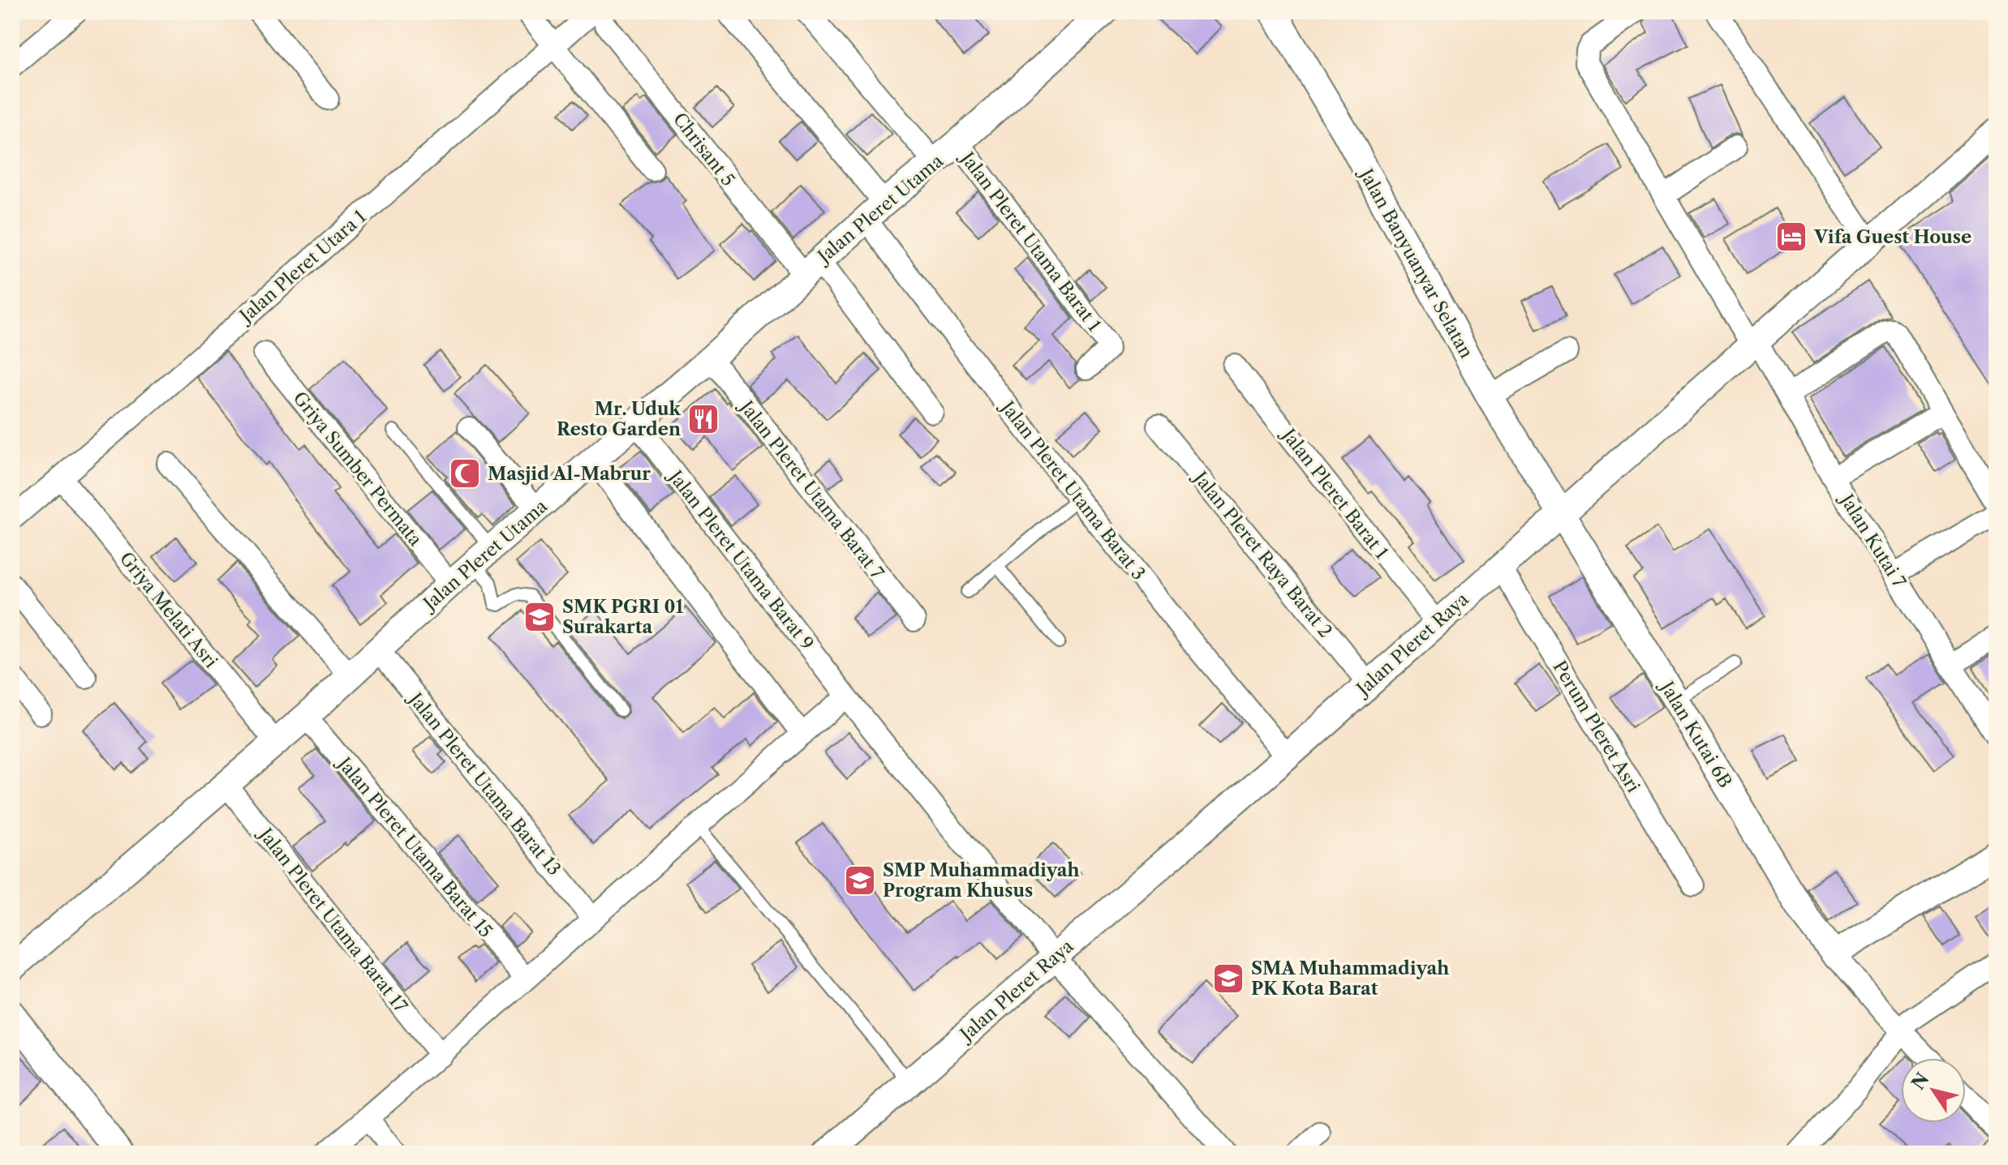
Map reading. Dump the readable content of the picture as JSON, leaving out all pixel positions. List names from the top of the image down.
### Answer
{
  "streets": {
    "street": [
      "Chrisant 5",
      "Jalan Pleret Utama",
      "Jalan Pleret Utama Barat 1",
      "Jalan Banyuanyar Selatan",
      "Jalan Pleret Utara 1",
      "Griya Sumber Permata",
      "Jalan Pleret Utama Barat 7",
      "Jalan Pleret Utama Barat 3",
      "Jalan Pleret Barat 1",
      "Jalan Kutai 7",
      "Jalan Pleret Raya Barat 2",
      "Jalan Pleret Utama Barat 9",
      "Griya Melati Asri",
      "Jalan Pleret Raya",
      "Perum Pleret Asri",
      "Jalan Kutai 6B",
      "Jalan Pleret Utama Barat 13",
      "Jalan Pleret Utama Barat 15",
      "Jalan Pleret Utama Barat 17"
    ]
  },
  "crossings": [
    ["Chrisant 5", "Jalan Pleret Utama"],
    ["Chrisant 5", "Jalan Pleret Utara 1"],
    ["Jalan Pleret Utama", "Jalan Pleret Utama Barat 1"],
    ["Jalan Pleret Utama", "Griya Sumber Permata"],
    ["Jalan Pleret Utama", "Jalan Pleret Utama Barat 7"],
    ["Jalan Pleret Utama", "Jalan Pleret Utama Barat 3"],
    ["Jalan Pleret Utama", "Jalan Pleret Utama Barat 9"],
    ["Jalan Pleret Utama", "Griya Melati Asri"],
    ["Jalan Pleret Utama", "Jalan Pleret Utama Barat 13"],
    ["Jalan Pleret Utama", "Jalan Pleret Utama Barat 15"],
    ["Jalan Pleret Utama", "Jalan Pleret Utama Barat 17"],
    ["Jalan Banyuanyar Selatan", "Jalan Pleret Raya"],
    ["Jalan Banyuanyar Selatan", "Jalan Kutai 6B"],
    ["Jalan Pleret Utara 1", "Griya Melati Asri"],
    ["Jalan Pleret Utama Barat 3", "Jalan Pleret Raya"],
    ["Jalan Pleret Barat 1", "Jalan Pleret Raya"],
    ["Jalan Kutai 7", "Jalan Pleret Raya"],
    ["Jalan Pleret Raya Barat 2", "Jalan Pleret Raya"],
    ["Jalan Pleret Utama Barat 9", "Jalan Pleret Raya"],
    ["Jalan Pleret Raya", "Perum Pleret Asri"],
    ["Jalan Pleret Raya", "Jalan Kutai 6B"]
  ],
  "places": {
    "hotel": ["Vifa Guest House"],
    "restaurant": ["Mr. Uduk Resto Garden"],
    "mosque": ["Masjid Al-Mabrur"],
    "school or university": ["SMK PGRI 01 Surakarta", "SMP Muhammadiyah Program Khusus", "SMA Muhammadiyah PK Kota Barat"]
  },
  "north": "top left"
}
